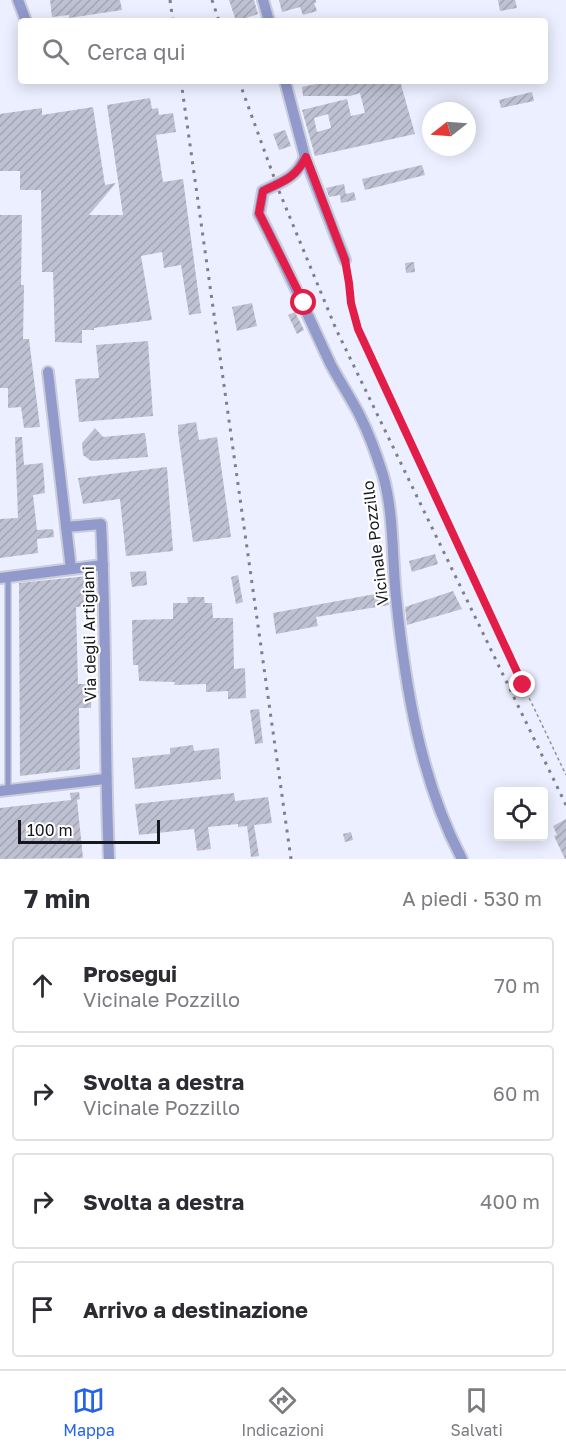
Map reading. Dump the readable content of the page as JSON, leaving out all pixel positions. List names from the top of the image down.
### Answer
{
  "streets": {
    "street": ["Vicinale Pozzillo", "Via degli Artigiani"]
  },
  "scale_bar": "100 m",
  "north": "left",
  "page": {
    "search": "Cerca qui",
    "scale": "100 m",
    "heading": ["7 min", "A piedi · 530 m"],
    "list": [
      ["Prosegui", "Vicinale Pozzillo", "70 m"],
      ["Svolta a destra", "Vicinale Pozzillo", "60 m"],
      ["Svolta a destra", "400 m"],
      "Arrivo a destinazione"
    ],
    "nav": ["Mappa", "Indicazioni", "Salvati"]
  }
}
